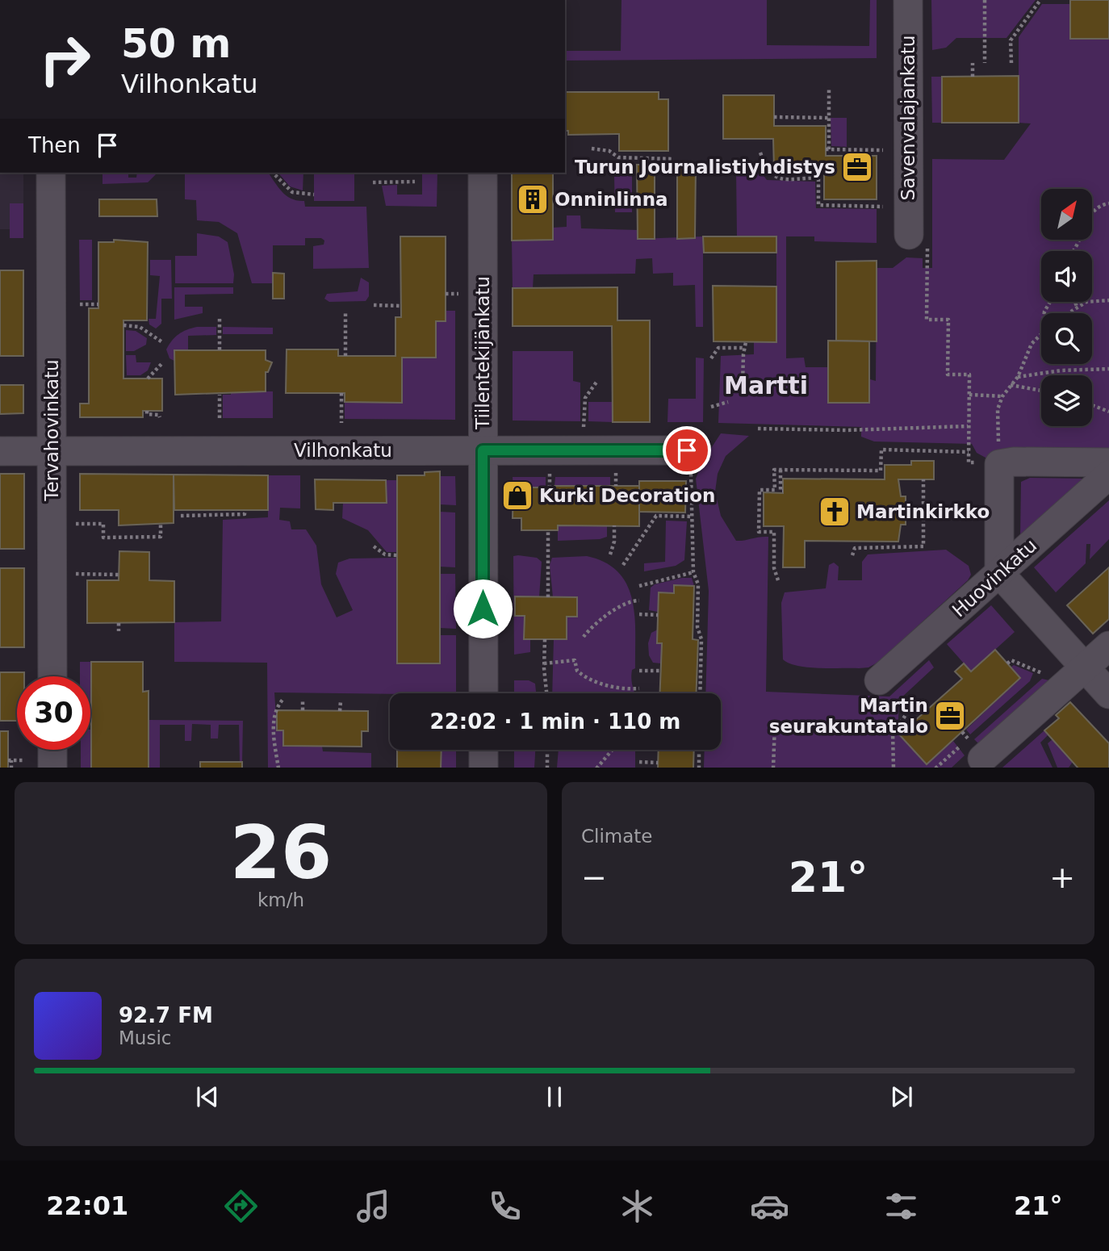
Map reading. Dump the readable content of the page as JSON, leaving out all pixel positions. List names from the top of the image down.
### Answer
{
  "streets": {
    "street": [
      "Savenvalajankatu",
      "Tiilentekijänkatu",
      "Tervahovinkatu",
      "Vilhonkatu",
      "Huovinkatu"
    ]
  },
  "crossings": [
    ["Tiilentekijänkatu", "Vilhonkatu"],
    ["Tervahovinkatu", "Vilhonkatu"]
  ],
  "districts": ["Martti"],
  "places": {
    "office": ["Turun Journalistiyhdistys", "Martin seurakuntatalo"],
    "building": ["Onninlinna"],
    "shop": ["Kurki Decoration"],
    "church": ["Martinkirkko"]
  },
  "north": "top right",
  "page": {
    "turn": ["50 m", "Vilhonkatu"],
    "then": "Then",
    "limit": "30",
    "trip": "22:02 · 1 min · 110 m",
    "tile": [
      ["26", "km/h"],
      "Climate"
    ],
    "heat": ["−", "21°", "+"],
    "song": ["92.7 FM", "Music"],
    "tabs": ["22:01", "21°"]
  }
}
